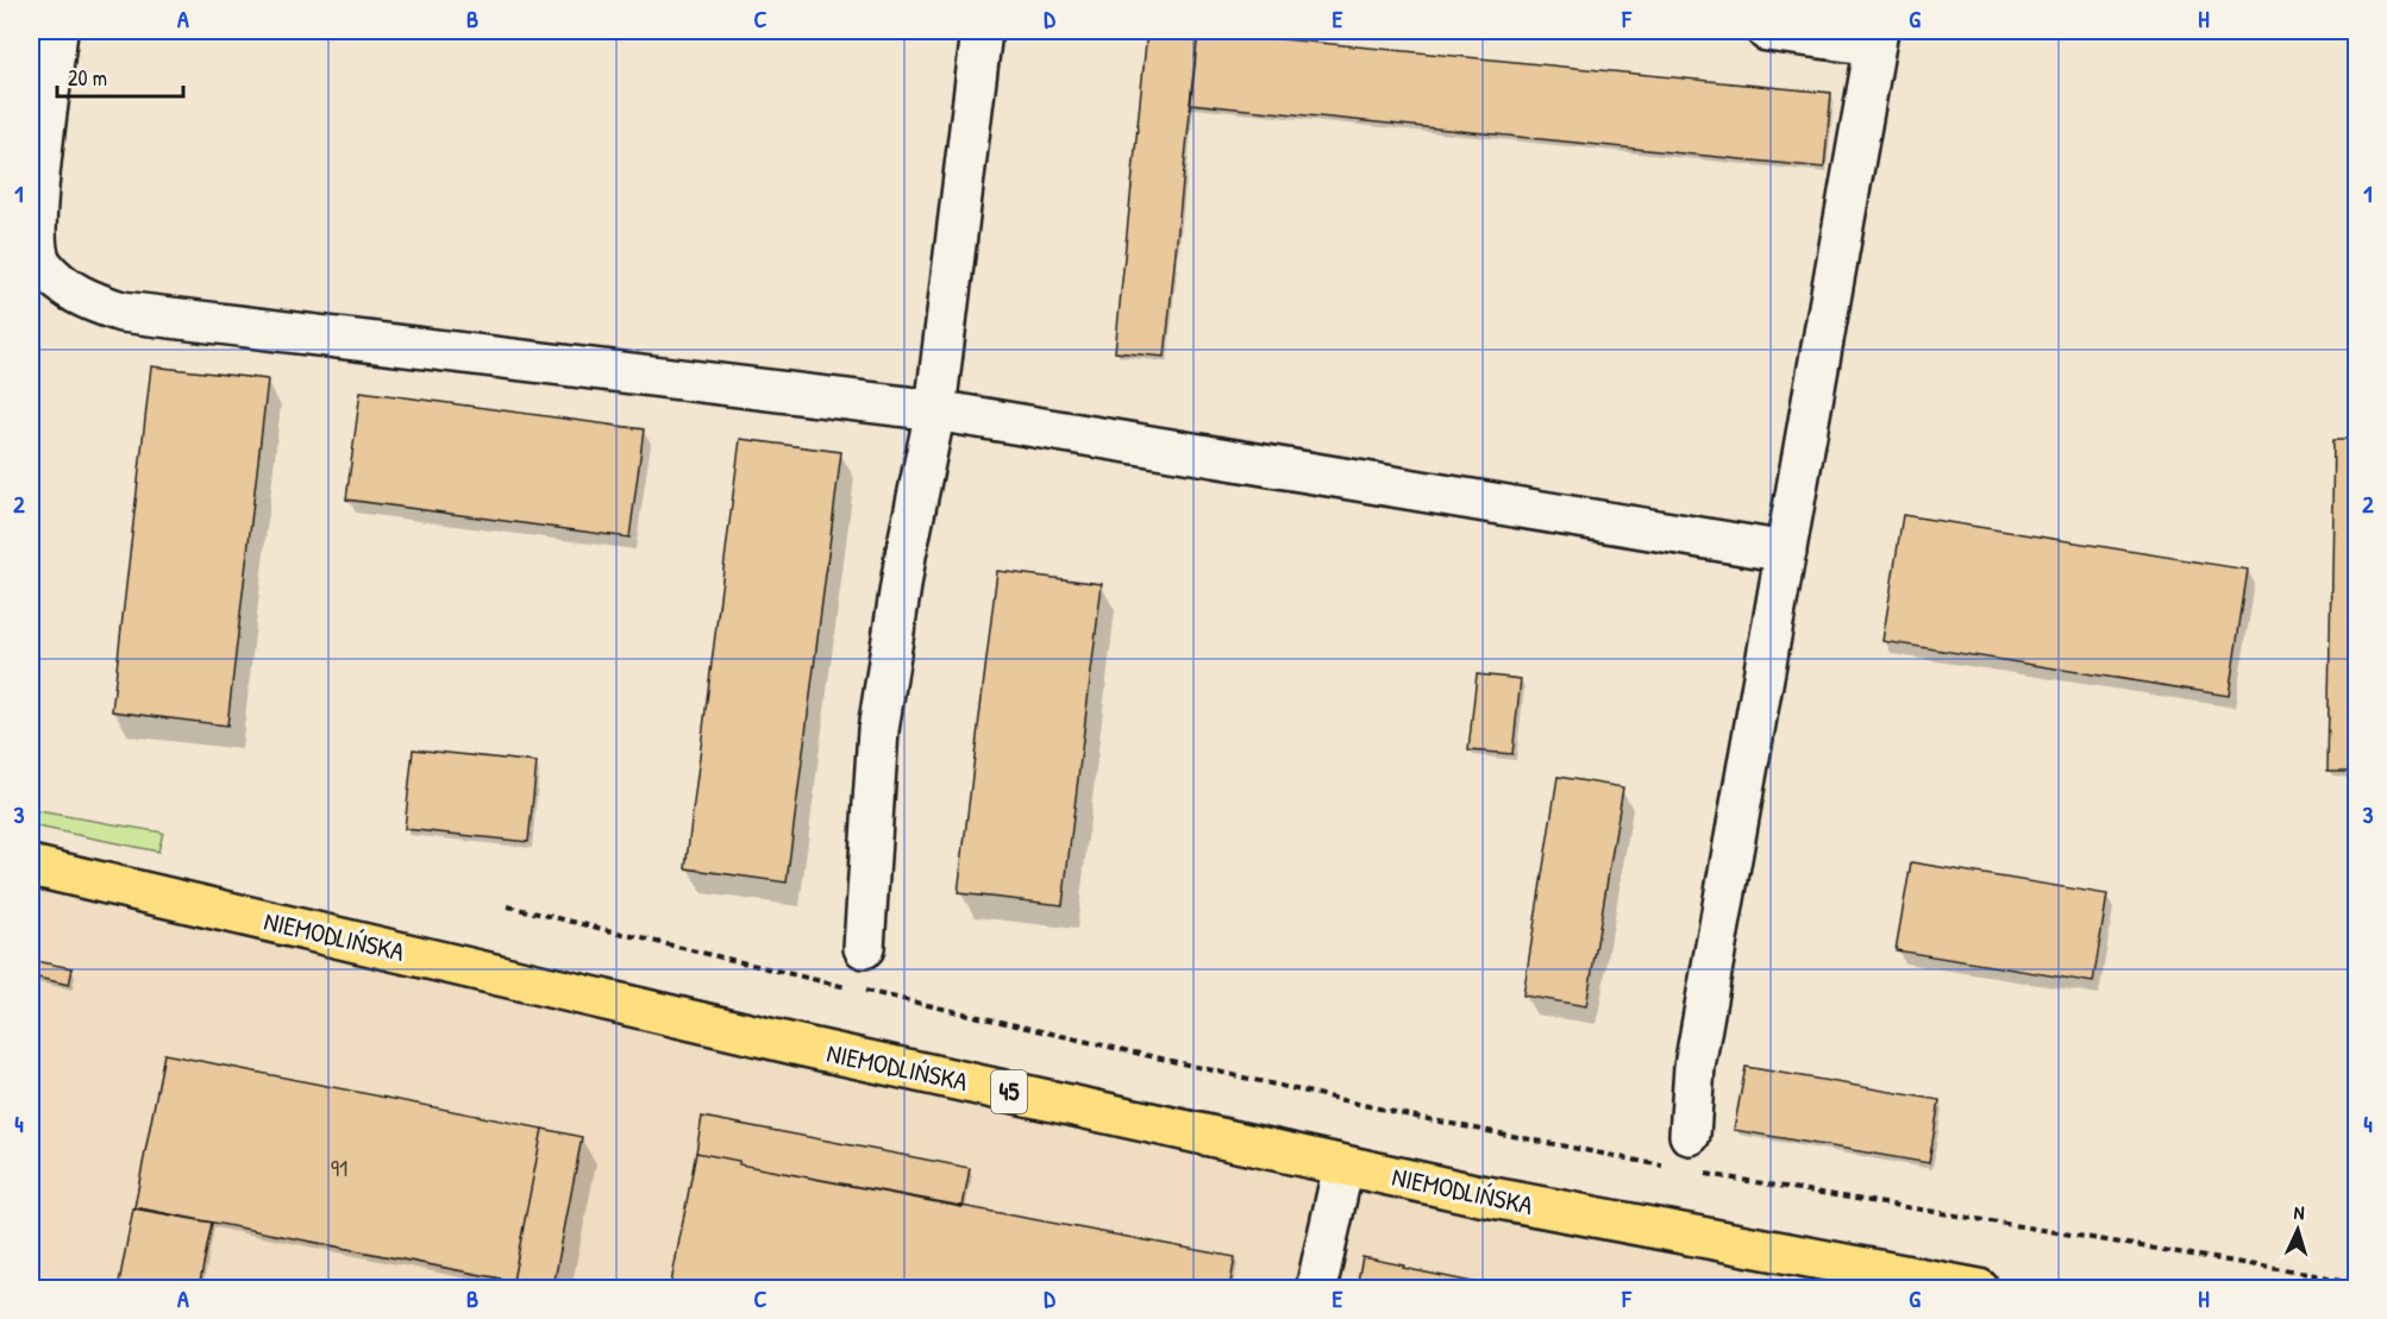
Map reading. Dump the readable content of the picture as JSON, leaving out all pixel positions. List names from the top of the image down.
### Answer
{
  "streets": {
    "main road": ["NIEMODLIŃSKA", "45"]
  },
  "house_numbers": ["91"],
  "scale_bar": "20 m",
  "north": "top",
  "grid": {
    "columns": [
      "A",
      "B",
      "C",
      "D",
      "E",
      "F",
      "G",
      "H"
    ],
    "rows": [
      "1",
      "2",
      "3",
      "4"
    ]
  }
}
